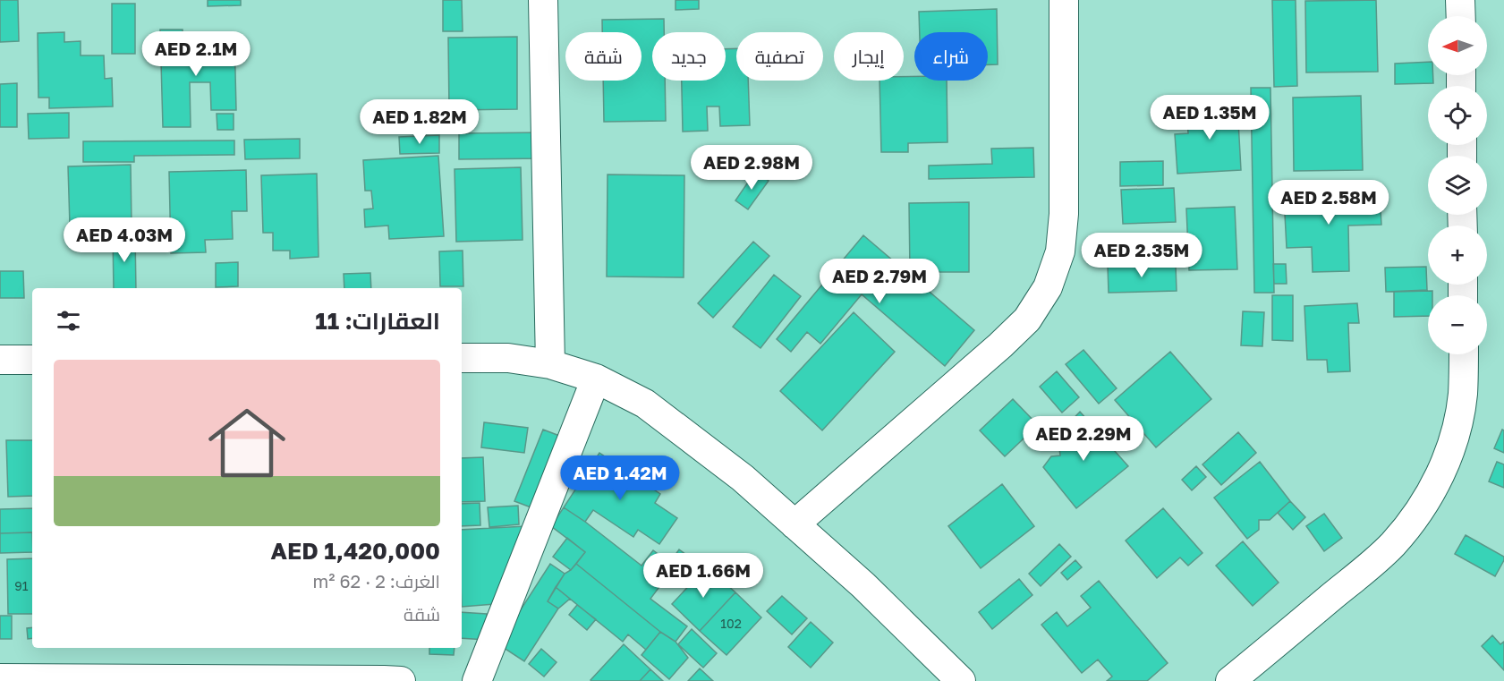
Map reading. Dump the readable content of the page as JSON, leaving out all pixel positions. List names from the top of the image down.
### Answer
{
  "house_numbers": ["91", "102"],
  "north": "left",
  "page": {
    "map_buttons": ["+", "−"],
    "price": [
      "AED 2.1M",
      "AED 1.35M",
      "AED 1.82M",
      "AED 2.98M",
      "AED 2.58M",
      "AED 4.03M",
      "AED 2.35M",
      "AED 2.79M",
      "AED 2.29M",
      "AED 1.42M",
      "AED 1.66M"
    ],
    "chip": [
      "شراء",
      "إيجار",
      "تصفية",
      "جديد",
      "شقة"
    ],
    "heading": "العقارات: 11",
    "list": [
      {
        "name": "AED 1,420,000",
        "note": "الغرف: 2 · 62 m² · شقة"
      }
    ]
  }
}
